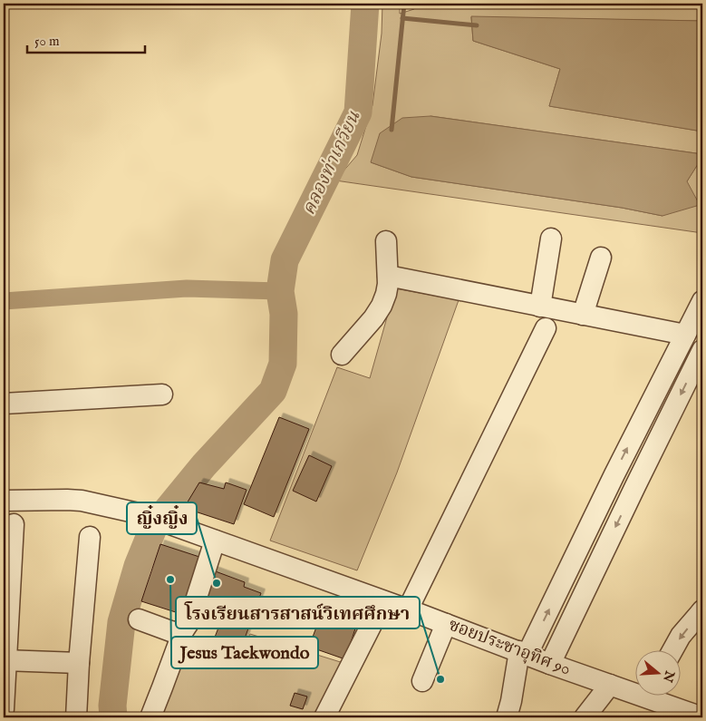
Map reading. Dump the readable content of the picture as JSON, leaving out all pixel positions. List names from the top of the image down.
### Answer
{
  "streets": {
    "street": ["ซอยประชาอุทิศ 90"]
  },
  "water": ["คลองท่าเกวียน"],
  "places": ["Jesus Taekwondo", "ญิ๋งญิ๋ง", "โรงเรียนสารสาสน์วิเทศศึกษา"],
  "scale_bar": "50 m",
  "north": "right"
}
